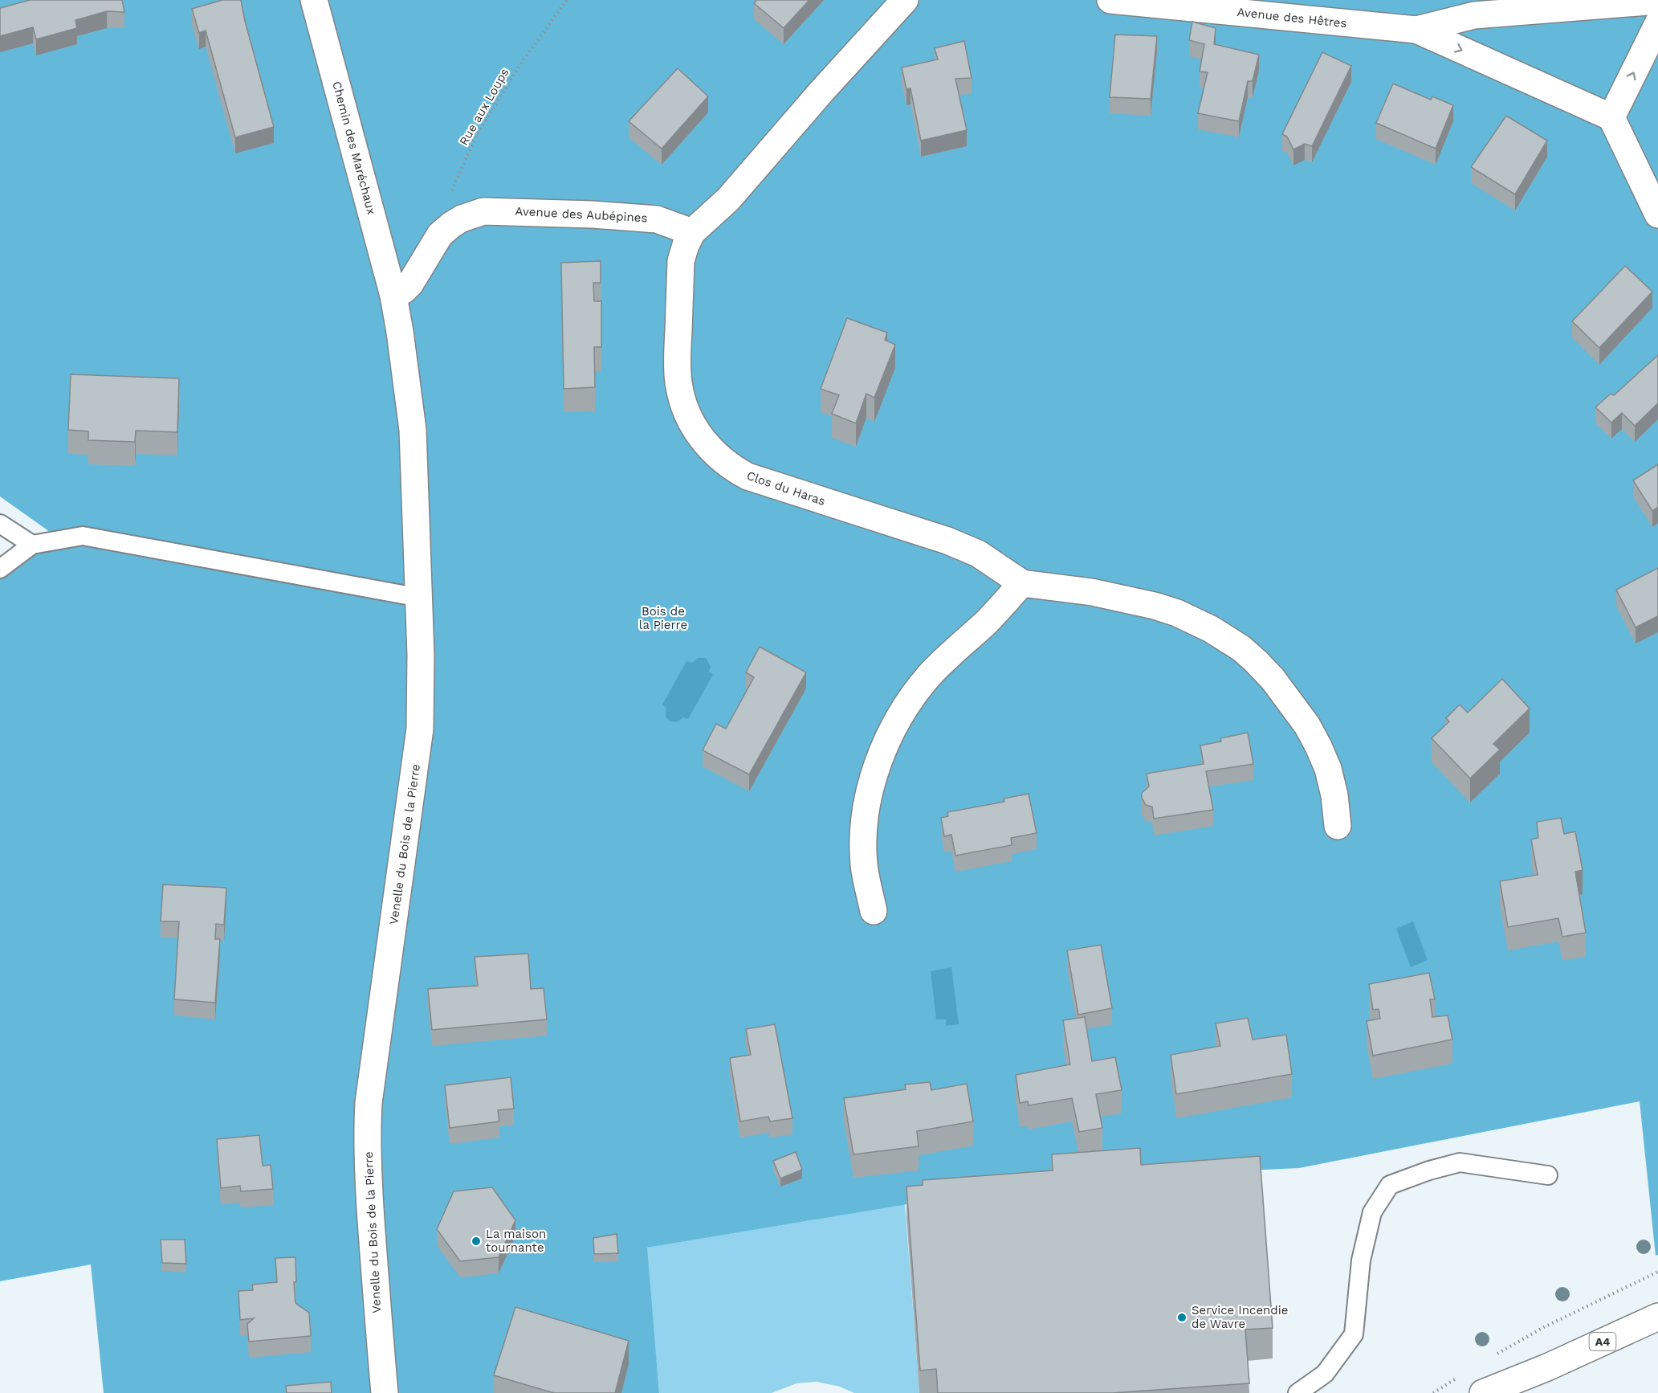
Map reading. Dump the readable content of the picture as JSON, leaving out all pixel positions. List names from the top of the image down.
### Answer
{
  "streets": {
    "main road": [
      "Avenue des Hêtres",
      "Chemin des Maréchaux",
      "Avenue des Aubépines",
      "Clos du Haras",
      "Venelle du Bois de la Pierre",
      "A4"
    ],
    "path": ["Rue aux Loups"]
  },
  "crossings": [
    ["Rue aux Loups", "Avenue des Aubépines"],
    ["Chemin des Maréchaux", "Avenue des Aubépines"],
    ["Chemin des Maréchaux", "Venelle du Bois de la Pierre"],
    ["Avenue des Aubépines", "Clos du Haras"],
    ["Avenue des Aubépines", "Venelle du Bois de la Pierre"]
  ],
  "parks": ["Bois de la Pierre"],
  "places": ["La maison tournante", "Service Incendie de Wavre"]
}
